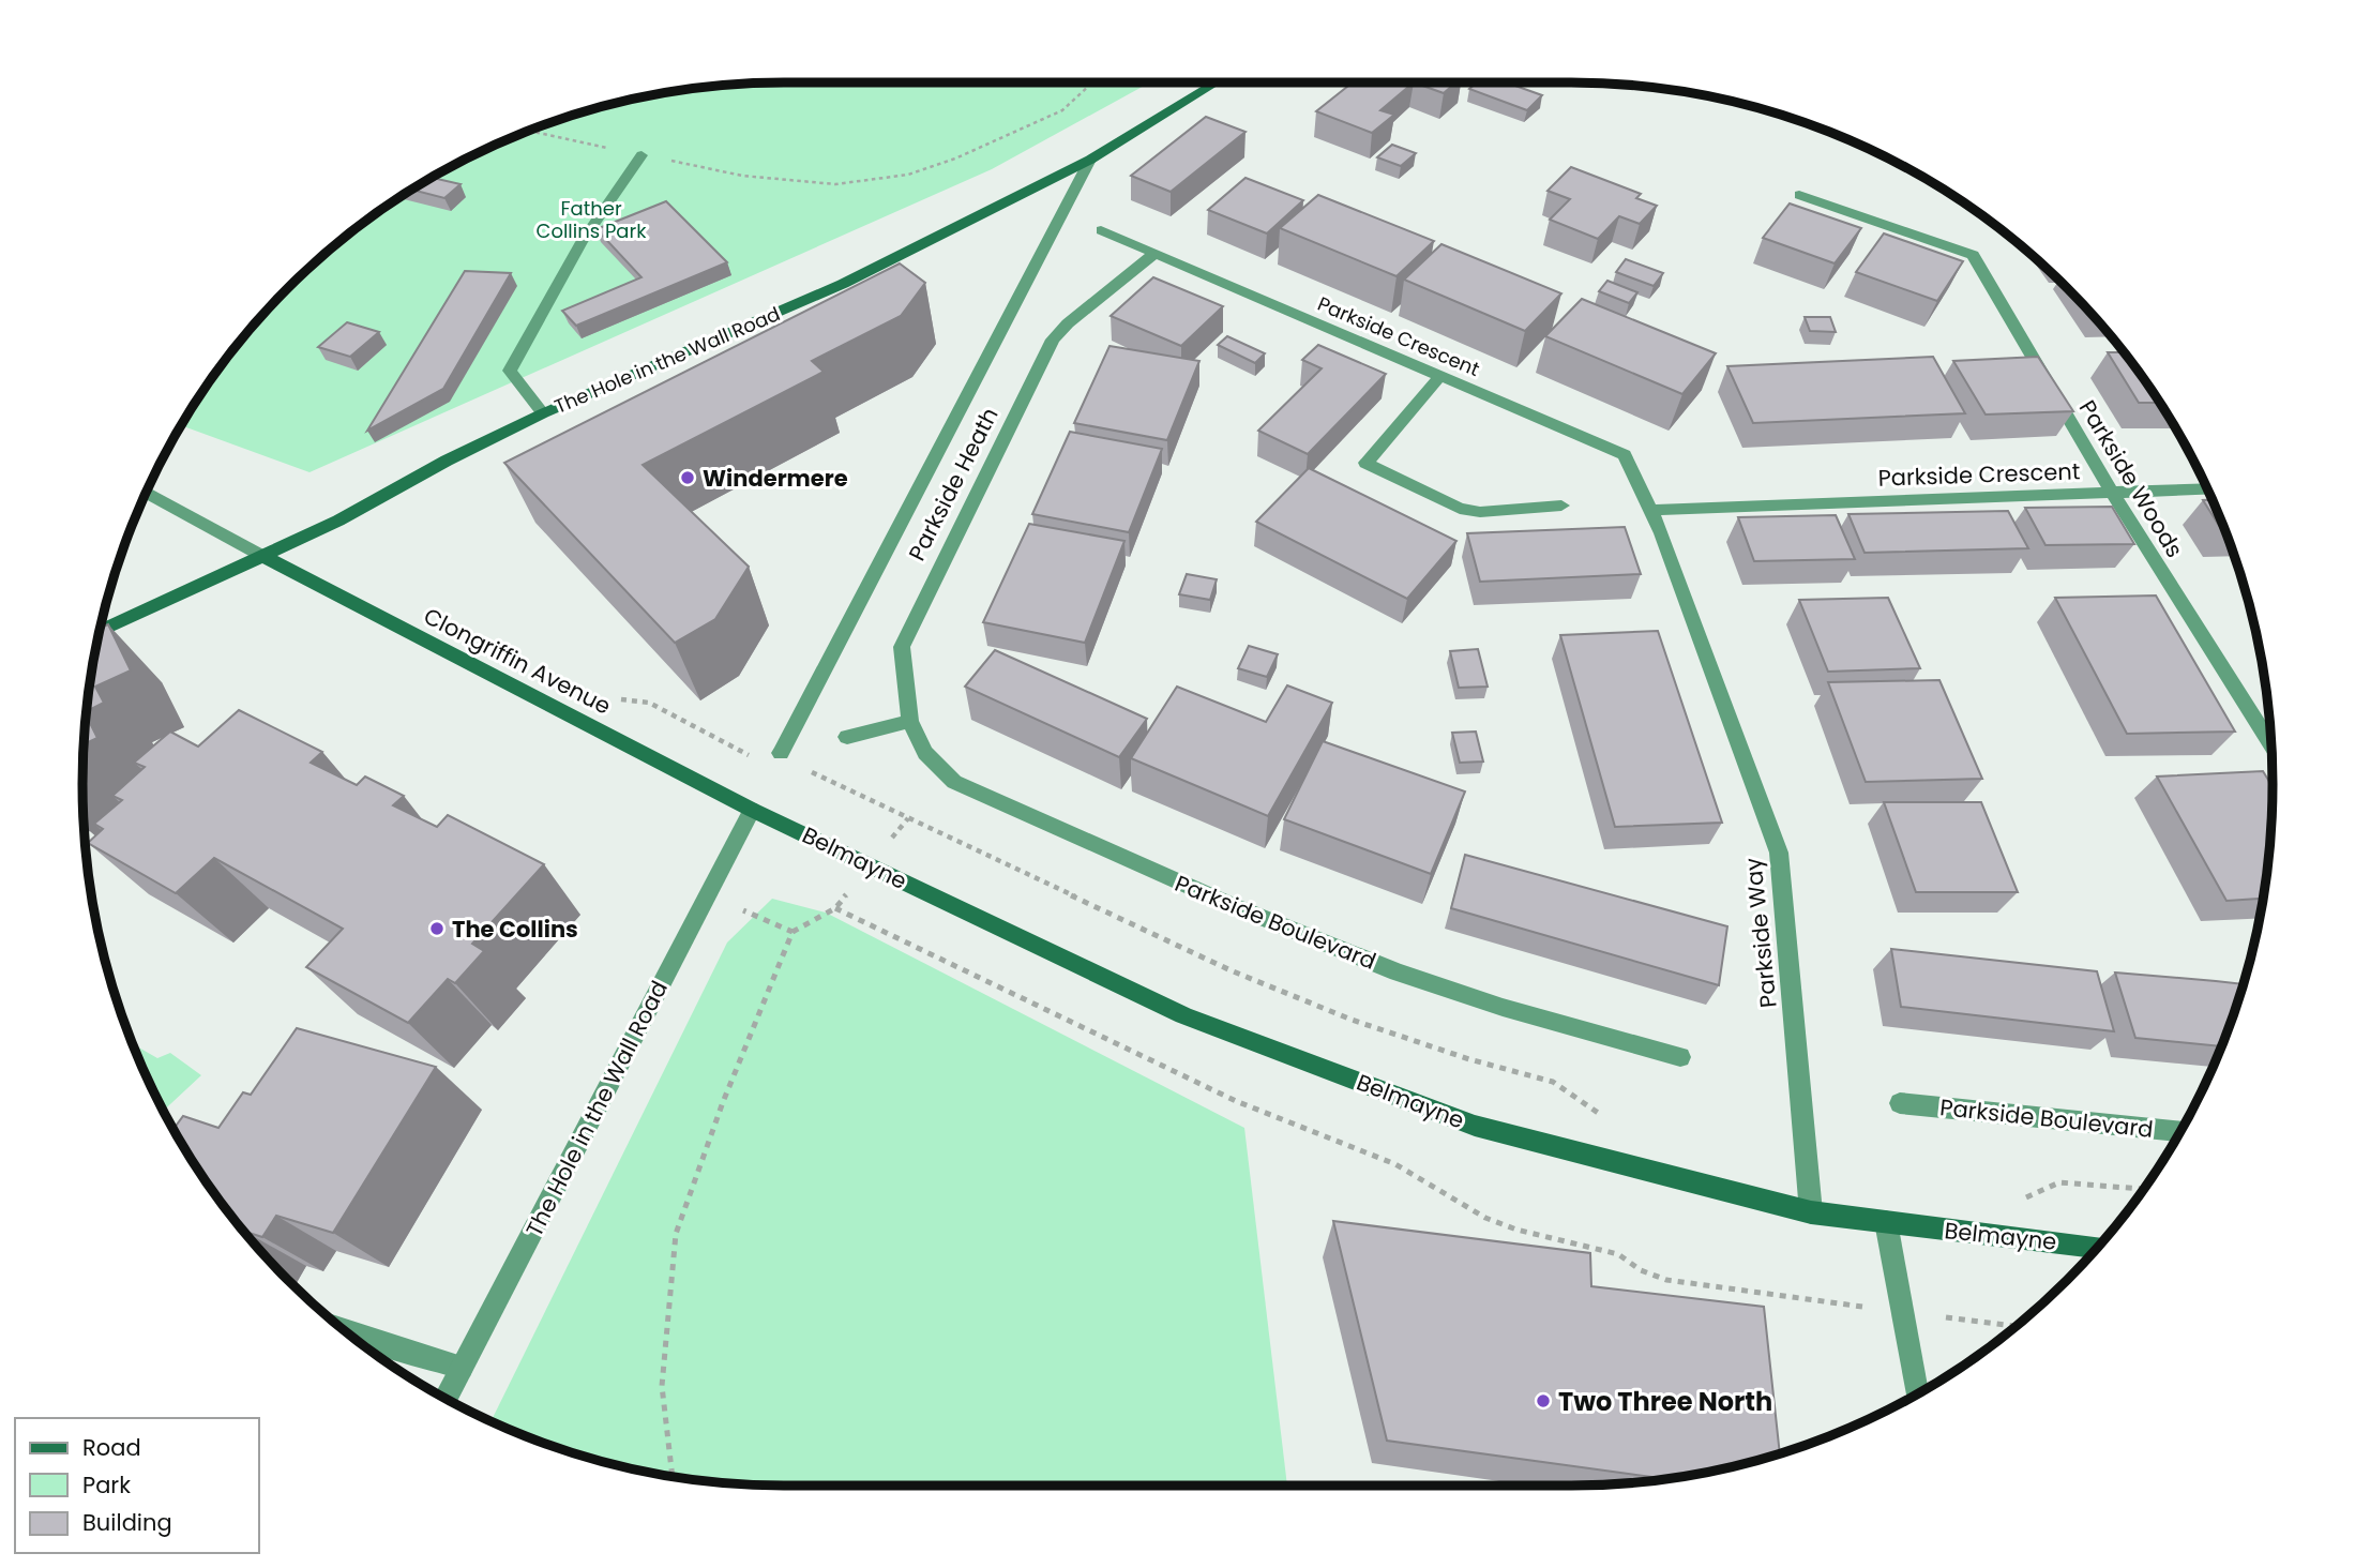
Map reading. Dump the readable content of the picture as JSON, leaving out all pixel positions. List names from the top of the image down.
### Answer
{
  "streets": {
    "street": [
      "Parkside Crescent",
      "The Hole in the Wall Road",
      "Parkside Woods",
      "Parkside Heath",
      "Clongriffin Avenue",
      "Belmayne",
      "Parkside Boulevard",
      "Parkside Way"
    ]
  },
  "crossings": [
    ["Parkside Crescent", "Parkside Woods"],
    ["Parkside Crescent", "Parkside Heath"],
    ["Parkside Crescent", "Parkside Way"],
    ["The Hole in the Wall Road", "Clongriffin Avenue"],
    ["The Hole in the Wall Road", "Belmayne"],
    ["Parkside Heath", "Parkside Boulevard"],
    ["Clongriffin Avenue", "Belmayne"],
    ["Belmayne", "Parkside Way"]
  ],
  "parks": ["Father Collins Park"],
  "places": ["Windermere", "The Collins", "Two Three North"],
  "legend": ["Road", "Park", "Building"]
}
